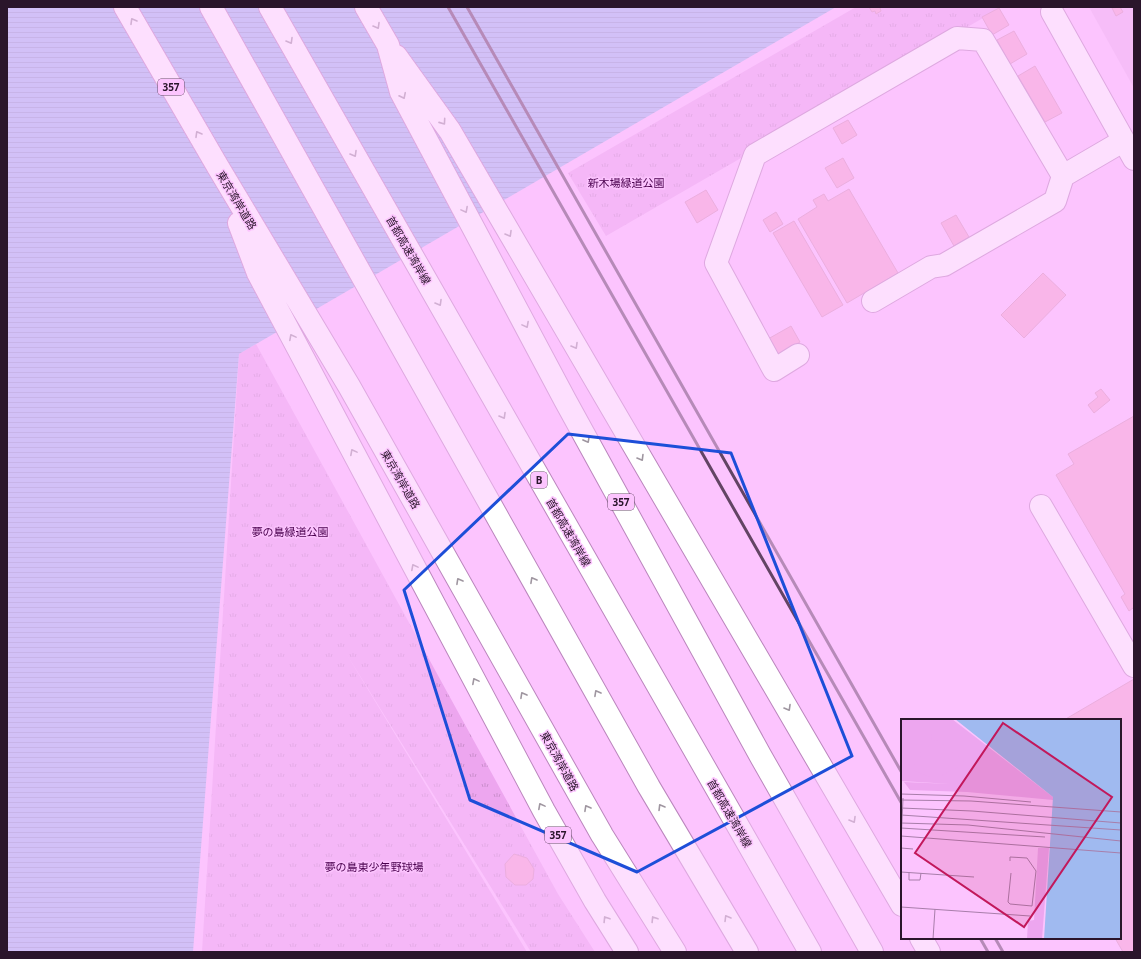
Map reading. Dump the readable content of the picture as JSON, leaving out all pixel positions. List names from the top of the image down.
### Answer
{
  "streets": {
    "main road": [
      "357",
      "東京湾岸道路",
      "首都高速湾岸線",
      "B"
    ]
  },
  "crossings": [
    ["357", "東京湾岸道路"]
  ],
  "parks": ["新木場緑道公園", "夢の島緑道公園", "夢の島東少年野球場"]
}
